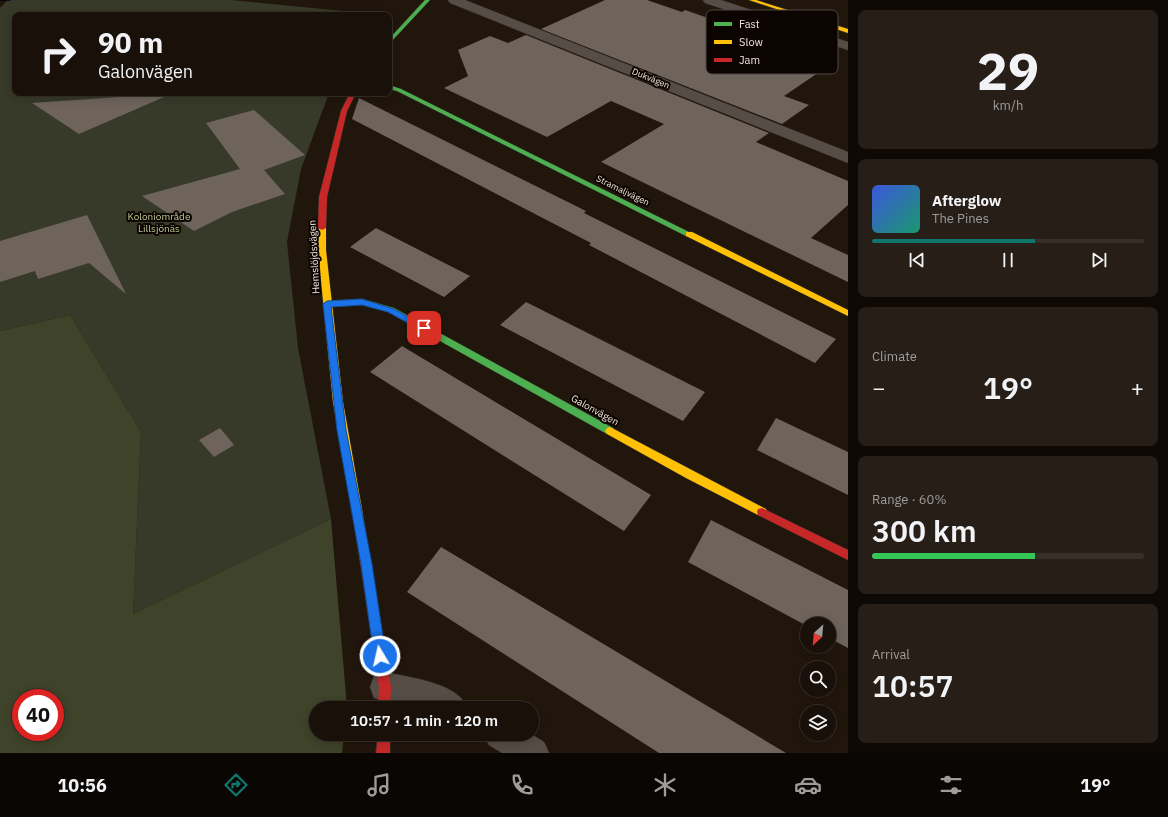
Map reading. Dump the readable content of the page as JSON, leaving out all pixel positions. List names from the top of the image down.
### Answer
{
  "streets": {
    "street": [
      "Dukvägen",
      "Stramaljvägen",
      "Hemslöjdsvägen",
      "Galonvägen"
    ]
  },
  "crossings": [
    ["Hemslöjdsvägen", "Galonvägen"]
  ],
  "parks": ["Koloniområde Lillsjönäs"],
  "legend": ["Fast", "Slow", "Jam"],
  "north": "bottom left",
  "page": {
    "tile": [
      ["29", "km/h"],
      "Climate",
      ["Range · 60%", "300 km"],
      ["Arrival", "10:57"]
    ],
    "turn": ["90 m", "Galonvägen"],
    "song": ["Afterglow", "The Pines"],
    "heat": ["−", "19°", "+"],
    "limit": "40",
    "trip": "10:57 · 1 min · 120 m",
    "tabs": ["10:56", "19°"]
  }
}
